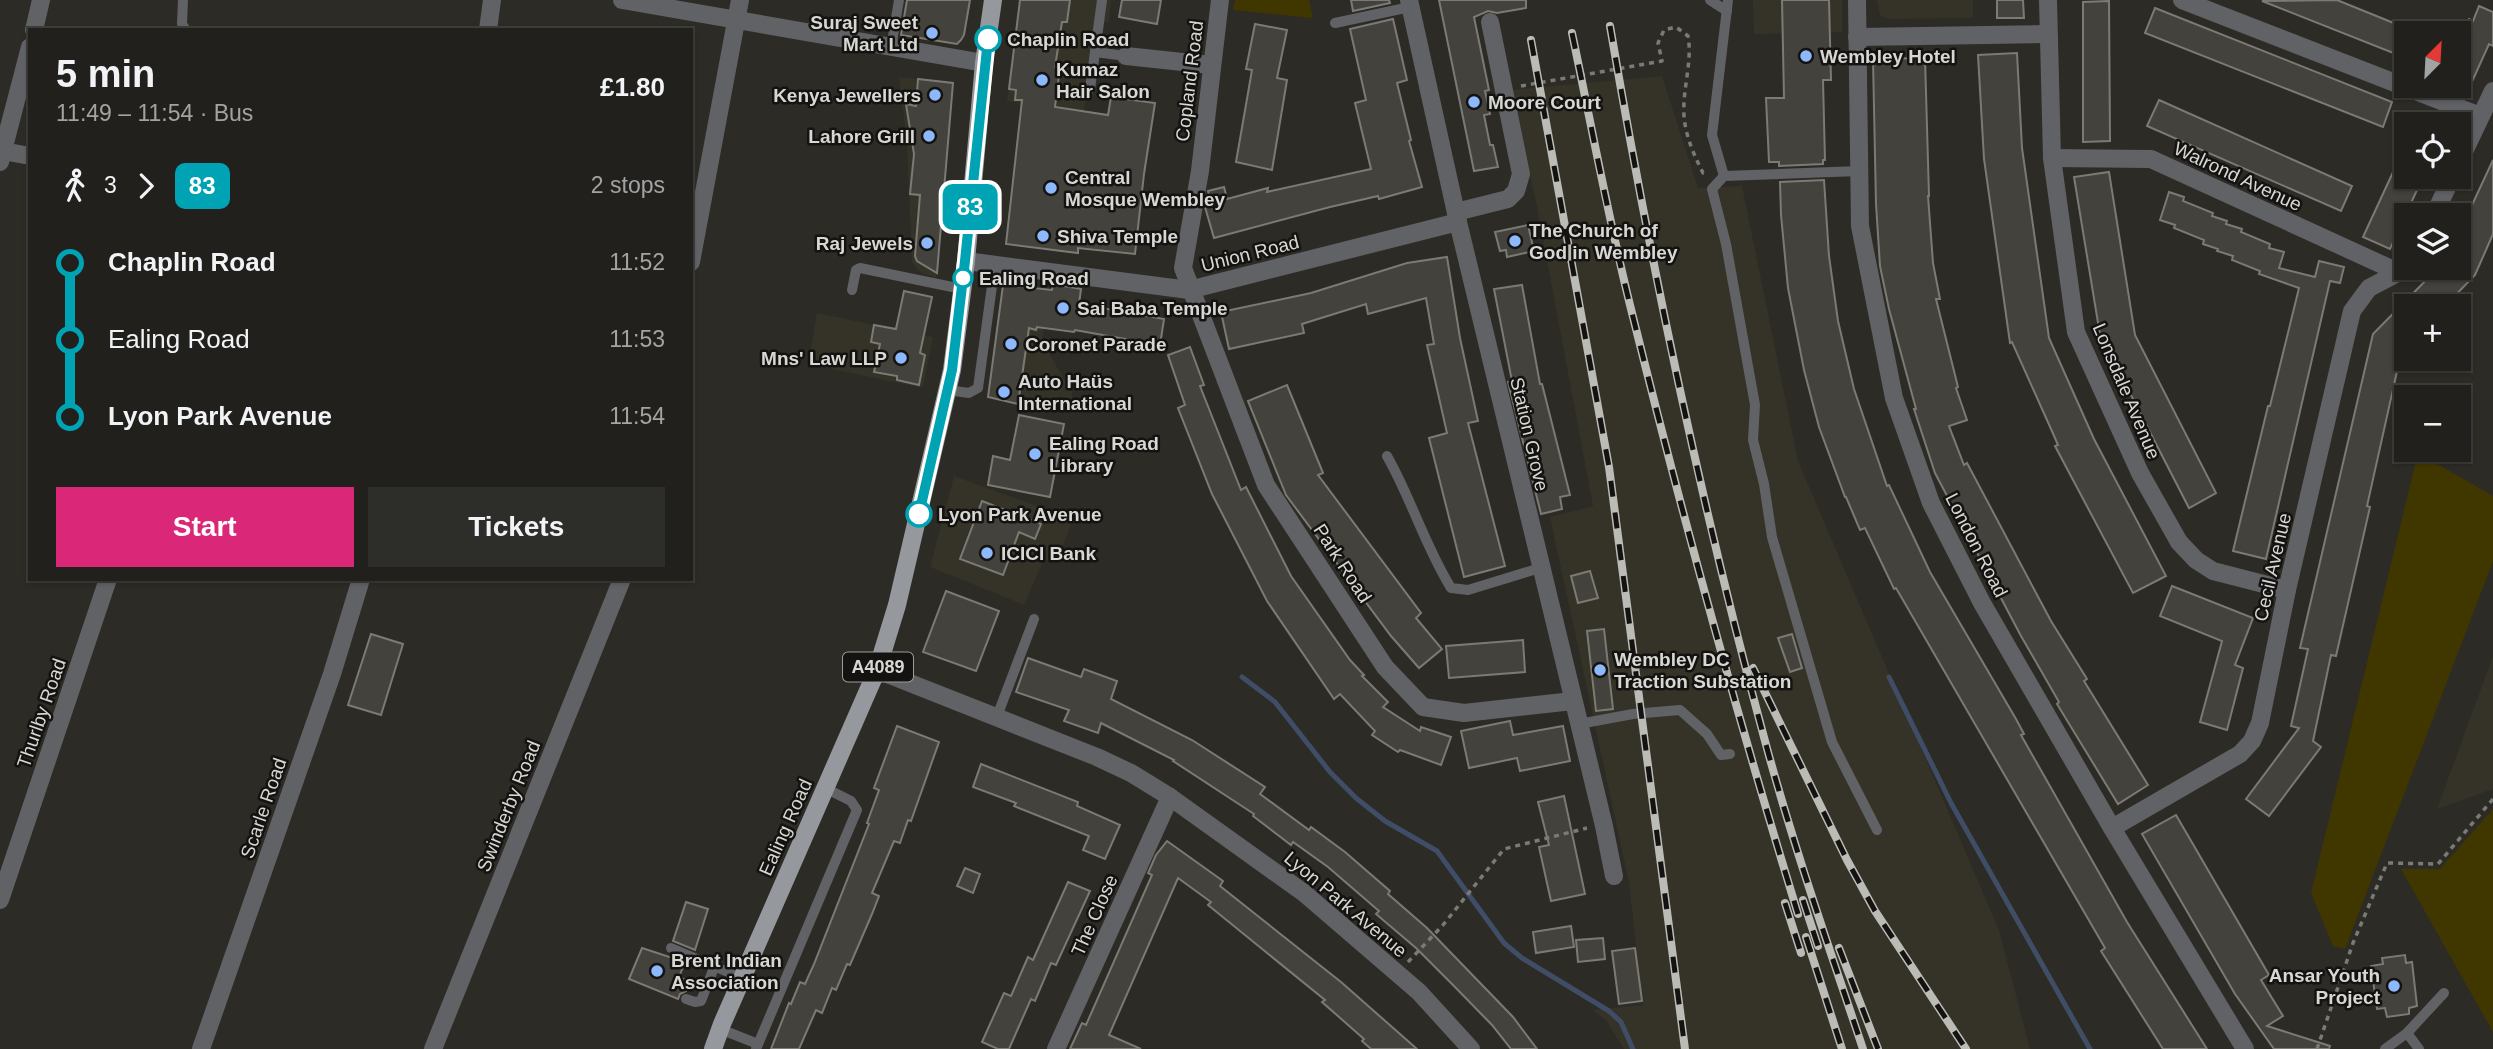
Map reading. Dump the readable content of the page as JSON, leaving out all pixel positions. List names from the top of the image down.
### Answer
{
  "streets": {
    "main road": ["A4089", "Ealing Road"],
    "street": [
      "Copland Road",
      "Walrond Avenue",
      "Union Road",
      "Lonsdale Avenue",
      "Station Grove",
      "London Road",
      "Park Road",
      "Cecil Avenue",
      "Thurlby Road",
      "Swinderby Road",
      "Scarle Road",
      "Lyon Park Avenue",
      "The Close"
    ]
  },
  "crossings": [
    ["Copland Road", "Union Road"],
    ["Copland Road", "Park Road"],
    ["Walrond Avenue", "Lonsdale Avenue"],
    ["Union Road", "Station Grove"],
    ["Union Road", "Park Road"],
    ["Union Road", "Ealing Road"],
    ["Lonsdale Avenue", "Cecil Avenue"],
    ["Station Grove", "Park Road"],
    ["London Road", "Cecil Avenue"],
    ["Ealing Road", "Lyon Park Avenue"],
    ["Lyon Park Avenue", "The Close"]
  ],
  "places": [
    "Suraj Sweet Mart Ltd",
    "Chaplin Road",
    "Wembley Hotel",
    "Kumaz Hair Salon",
    "Kenya Jewellers",
    "Moore Court",
    "Lahore Grill",
    "Central Mosque Wembley",
    "Shiva Temple",
    "The Church of God in Wembley",
    "Raj Jewels",
    "Ealing Road",
    "Sai Baba Temple",
    "Coronet Parade",
    "Mns' Law LLP",
    "Auto Haüs International",
    "Ealing Road Library",
    "Lyon Park Avenue",
    "ICICI Bank",
    "Wembley DC Traction Substation",
    "Brent Indian Association",
    "Ansar Youth Project"
  ],
  "lines": ["bus line 83"],
  "north": "top right",
  "page": {
    "on_map": "83",
    "map_buttons": ["+", "−"],
    "heading": ["5 min", "11:49 – 11:54 · Bus", "£1.80"],
    "legs": ["3", "83", "2 stops"],
    "list": [
      {
        "name": "Chaplin Road",
        "value": "11:52"
      },
      {
        "name": "Ealing Road",
        "value": "11:53"
      },
      {
        "name": "Lyon Park Avenue",
        "value": "11:54"
      }
    ],
    "buttons": ["Start", "Tickets"]
  }
}
